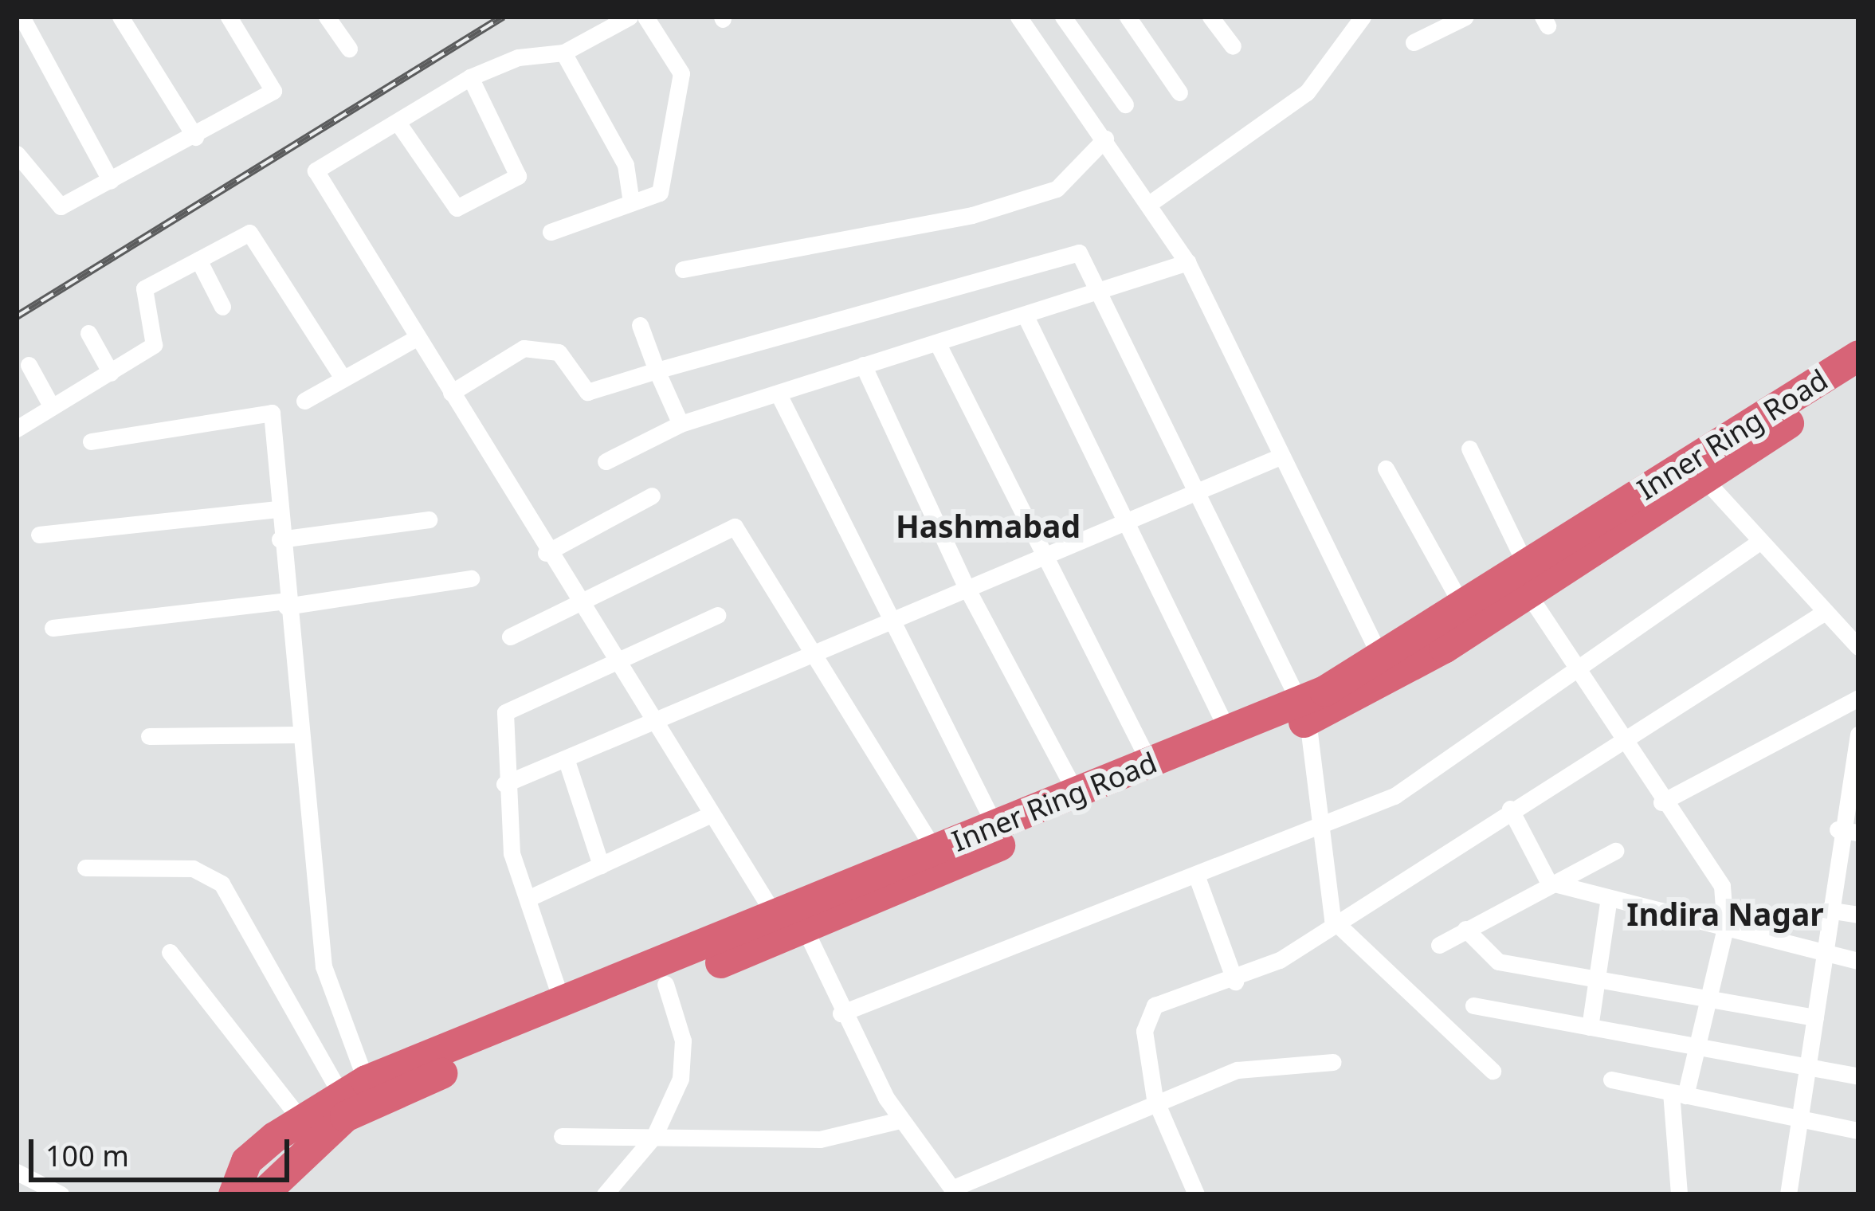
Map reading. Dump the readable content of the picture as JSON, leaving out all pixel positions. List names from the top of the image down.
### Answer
{
  "streets": {
    "highway": ["Inner Ring Road"]
  },
  "districts": ["Hashmabad", "Indira Nagar"],
  "scale_bar": "100 m"
}
